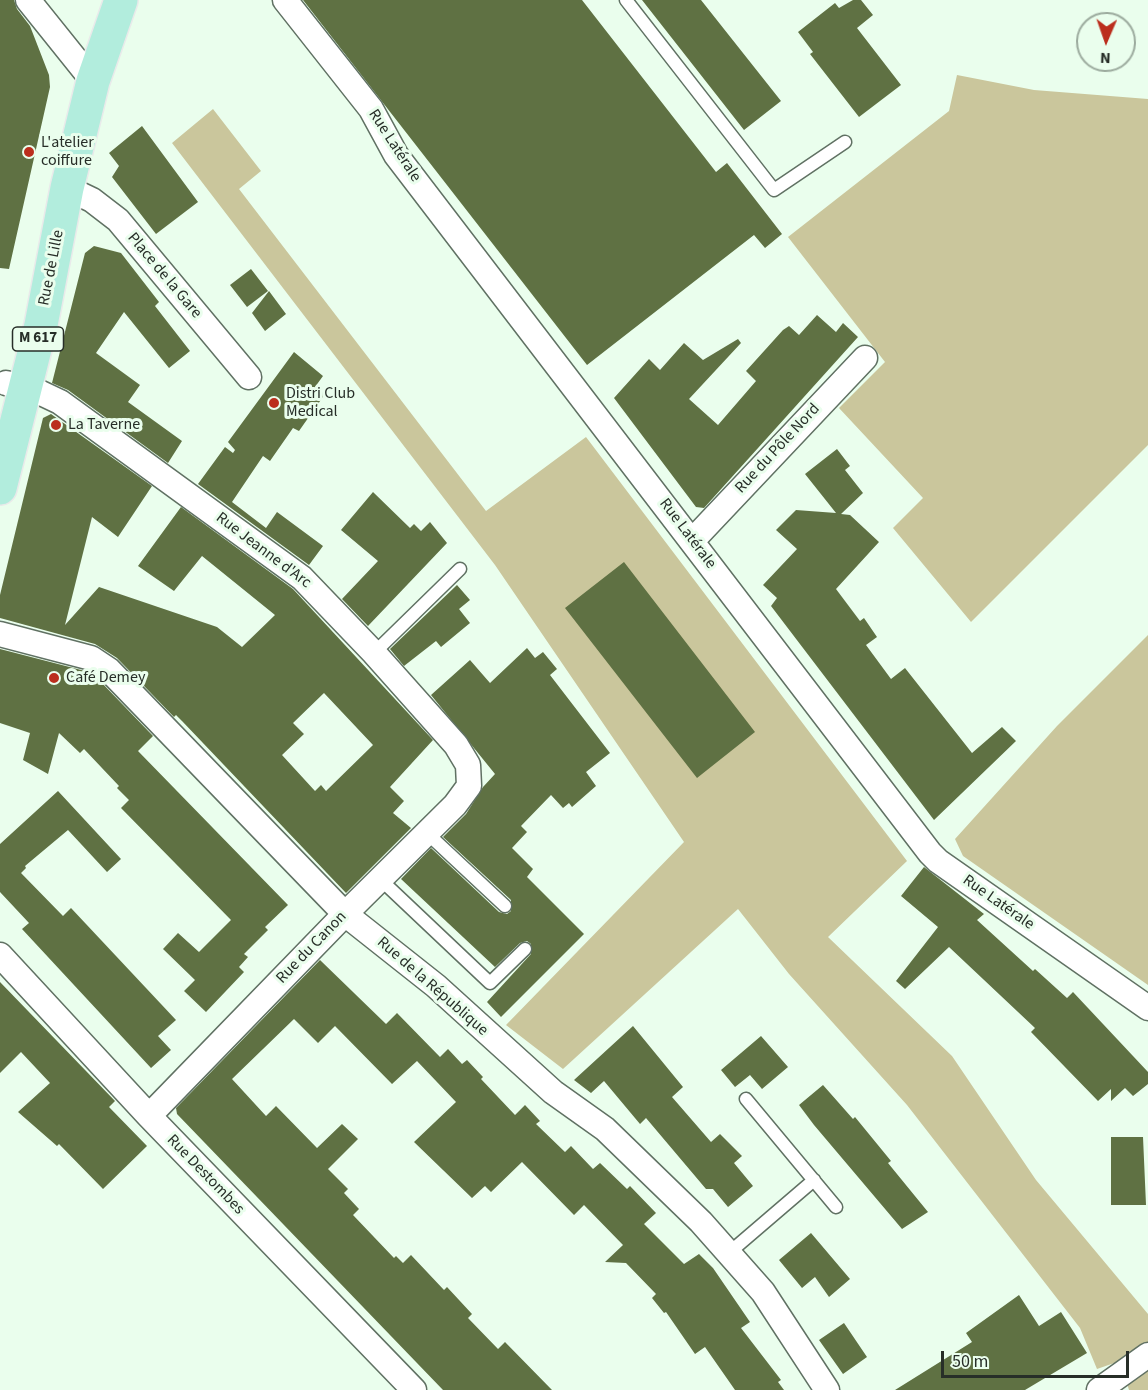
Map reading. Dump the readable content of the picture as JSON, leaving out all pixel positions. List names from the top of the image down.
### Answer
{
  "streets": {
    "main road": ["Rue de Lille", "M 617"],
    "street": [
      "Rue Latérale",
      "Place de la Gare",
      "Rue du Pôle Nord",
      "Rue Jeanne d'Arc",
      "Rue du Canon",
      "Rue de la République",
      "Rue Destombes"
    ]
  },
  "crossings": [
    ["Rue Latérale", "Rue du Pôle Nord"],
    ["Rue de Lille", "Place de la Gare"],
    ["Rue de Lille", "Rue Jeanne d'Arc"],
    ["Rue Jeanne d'Arc", "Rue du Canon"],
    ["Rue du Canon", "Rue de la République"],
    ["Rue du Canon", "Rue Destombes"]
  ],
  "places": [
    "L'atelier coiffure",
    "Distri Club Medical",
    "La Taverne",
    "Café Demey"
  ],
  "scale_bar": "50 m",
  "north": "bottom"
}
